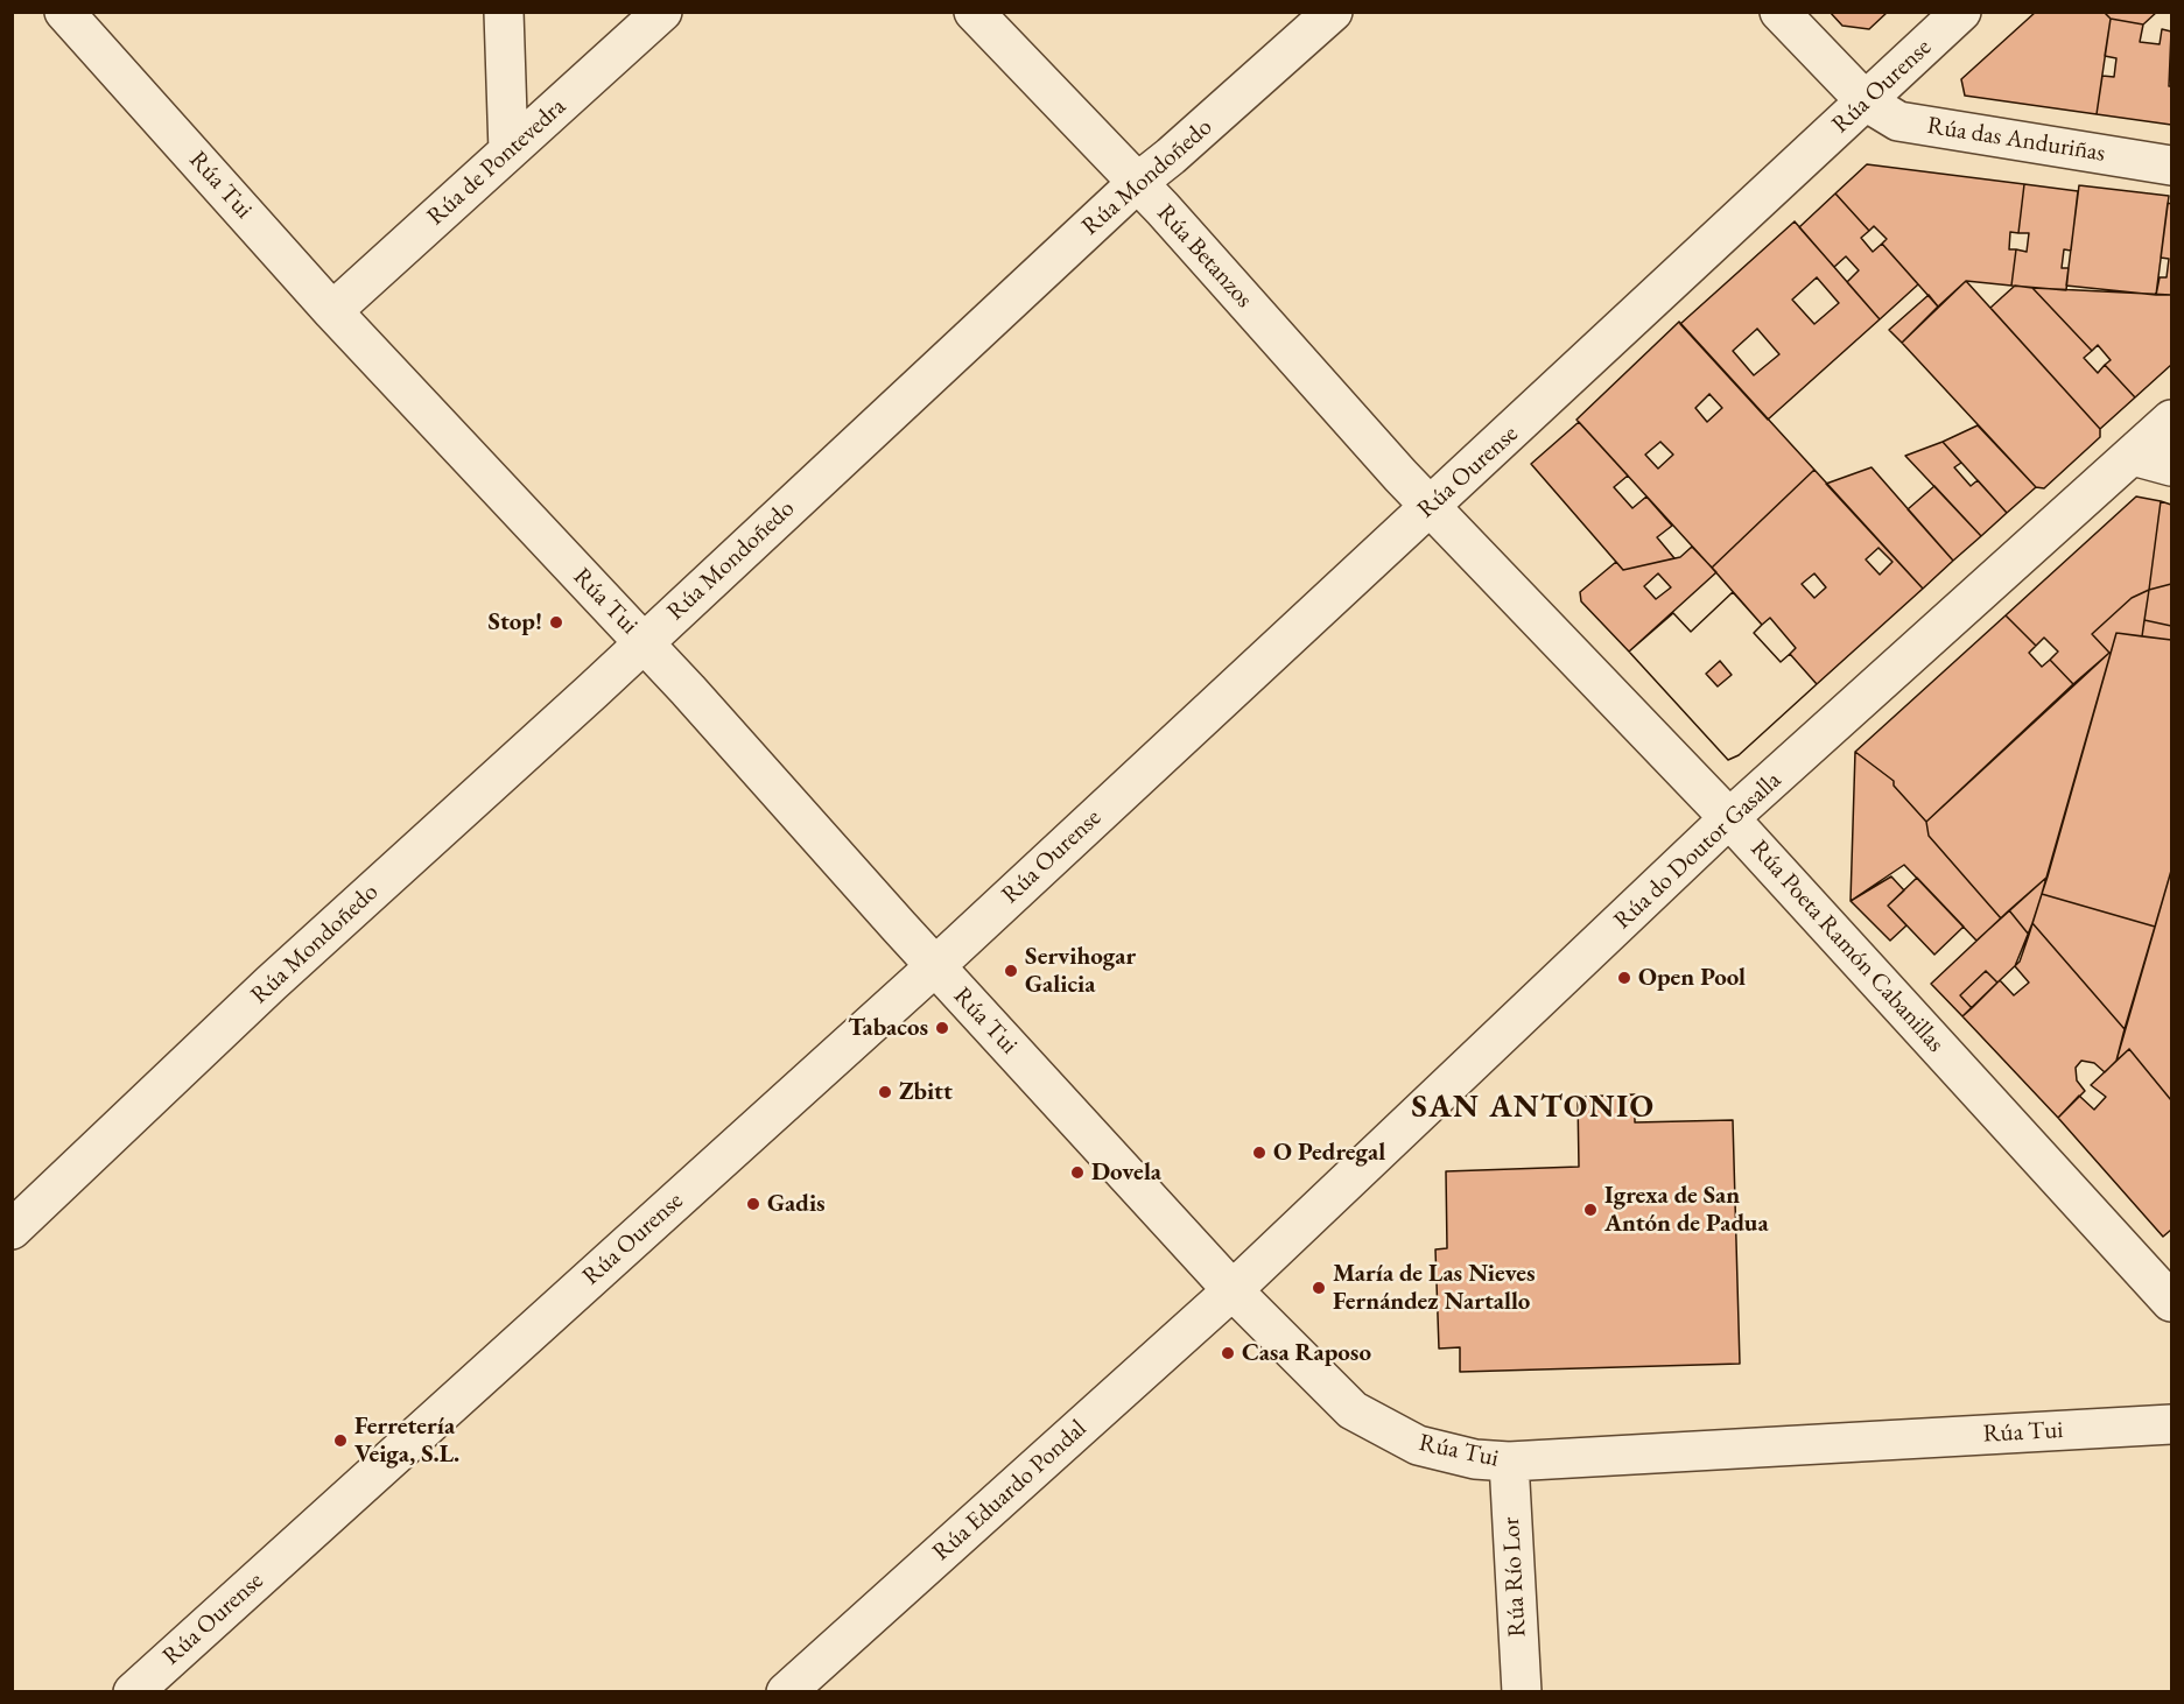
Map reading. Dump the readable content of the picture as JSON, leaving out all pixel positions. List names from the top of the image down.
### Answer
{
  "streets": {
    "street": [
      "Rúa Ourense",
      "Rúa das Anduriñas",
      "Rúa de Pontevedra",
      "Rúa Mondoñedo",
      "Rúa Tui",
      "Rúa Betanzos",
      "Rúa do Doutor Gasalla",
      "Rúa Poeta Ramón Cabanillas",
      "Rúa Eduardo Pondal",
      "Rúa Río Lor"
    ]
  },
  "crossings": [
    ["Rúa Ourense", "Rúa das Anduriñas"],
    ["Rúa Ourense", "Rúa Tui"],
    ["Rúa Ourense", "Rúa Betanzos"],
    ["Rúa Ourense", "Rúa Poeta Ramón Cabanillas"],
    ["Rúa de Pontevedra", "Rúa Tui"],
    ["Rúa Mondoñedo", "Rúa Tui"],
    ["Rúa Mondoñedo", "Rúa Betanzos"],
    ["Rúa Tui", "Rúa do Doutor Gasalla"],
    ["Rúa Tui", "Rúa Eduardo Pondal"],
    ["Rúa Tui", "Rúa Río Lor"],
    ["Rúa Betanzos", "Rúa Poeta Ramón Cabanillas"],
    ["Rúa do Doutor Gasalla", "Rúa Poeta Ramón Cabanillas"],
    ["Rúa do Doutor Gasalla", "Rúa Eduardo Pondal"]
  ],
  "districts": ["SAN ANTONIO"],
  "places": [
    "Stop!",
    "Servihogar Galicia",
    "Open Pool",
    "Tabacos",
    "Zbitt",
    "O Pedregal",
    "Dovela",
    "Gadis",
    "Igrexa de San Antón de Padua",
    "María de Las Nieves Fernández Nartallo",
    "Casa Raposo",
    "Ferretería Veiga, S.L."
  ]
}
